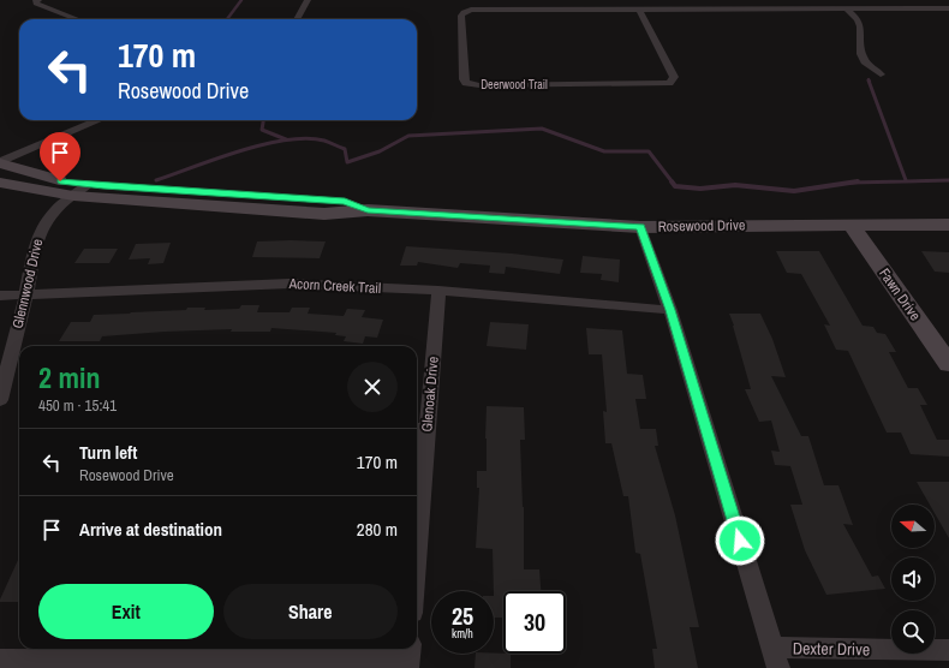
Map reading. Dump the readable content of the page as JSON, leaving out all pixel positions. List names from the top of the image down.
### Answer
{
  "streets": {
    "main road": ["Rosewood Drive", "Fawn Drive"],
    "street": [
      "Deerwood Trail",
      "Glennwood Drive",
      "Acorn Creek Trail",
      "Glenoak Drive",
      "Dexter Drive"
    ]
  },
  "crossings": [
    ["Rosewood Drive", "Glennwood Drive"],
    ["Rosewood Drive", "Fawn Drive"],
    ["Glennwood Drive", "Acorn Creek Trail"],
    ["Acorn Creek Trail", "Glenoak Drive"]
  ],
  "north": "left",
  "page": {
    "turn": ["170 m", "Rosewood Drive"],
    "heading": ["2 min", "450 m · 15:41"],
    "list": [
      {
        "name": "Turn left",
        "note": "Rosewood Drive",
        "value": "170 m"
      },
      {
        "name": "Arrive at destination",
        "value": "280 m"
      }
    ],
    "buttons": ["Exit", "Share"],
    "speed": "25 km/h",
    "limit": "30"
  }
}
